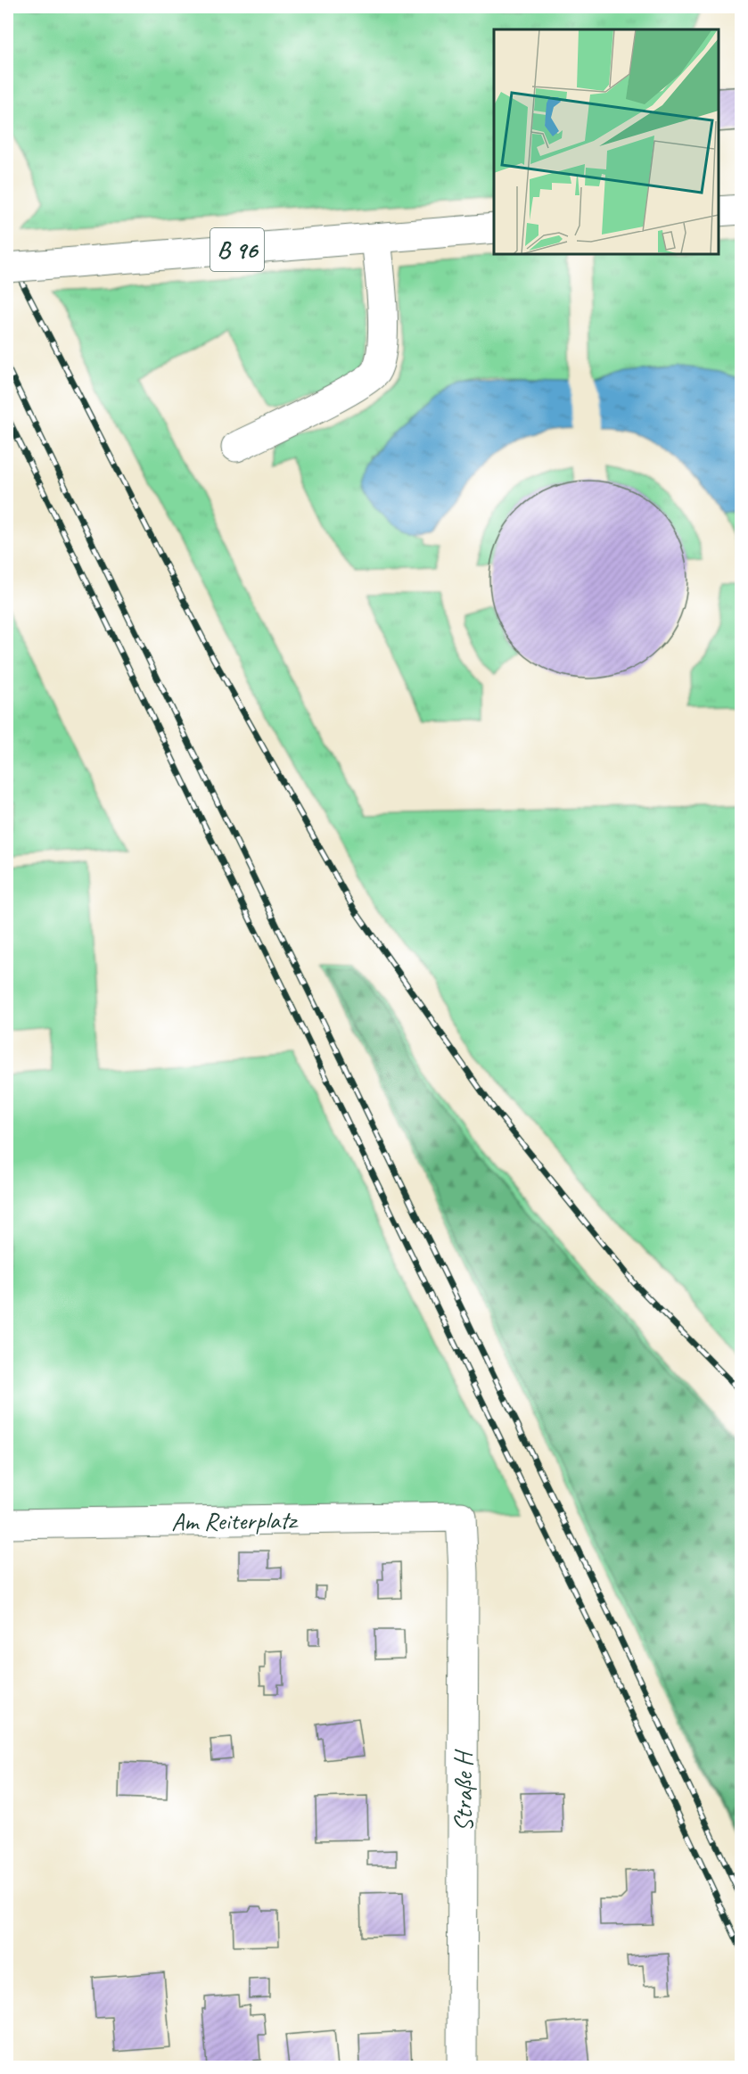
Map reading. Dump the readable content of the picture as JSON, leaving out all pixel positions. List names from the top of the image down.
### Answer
{
  "streets": {
    "street": ["B 96", "Am Reiterplatz", "Straße H"]
  },
  "crossings": [
    ["Am Reiterplatz", "Straße H"]
  ]
}
